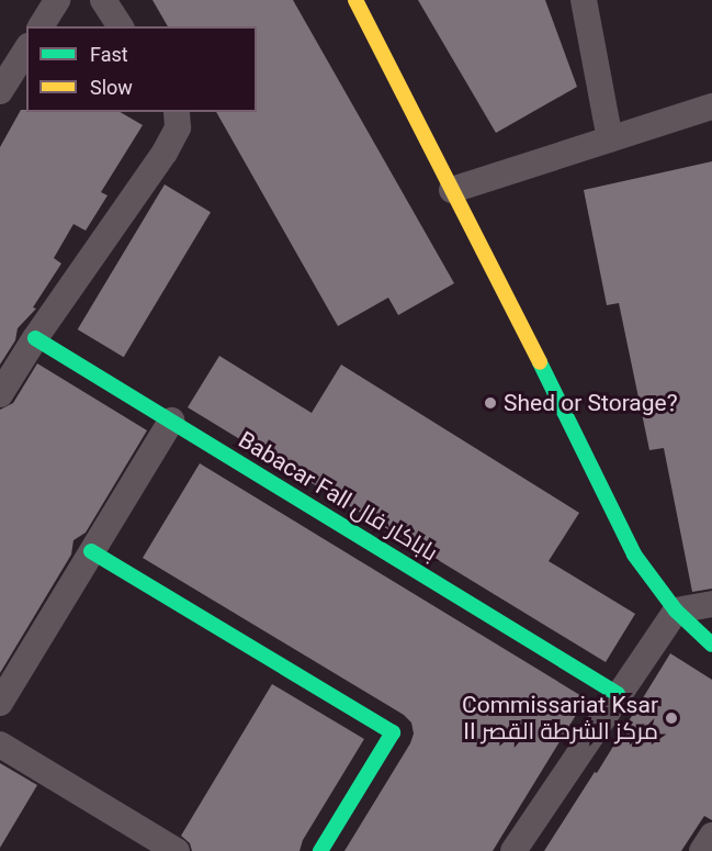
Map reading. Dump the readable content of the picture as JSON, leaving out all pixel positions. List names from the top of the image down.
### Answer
{
  "streets": {
    "street": ["Babacar Fall باباكار فال"]
  },
  "places": ["Shed or Storage?", "Commissariat Ksar II مركز الشرطة القصر"],
  "legend": ["Fast", "Slow"]
}
